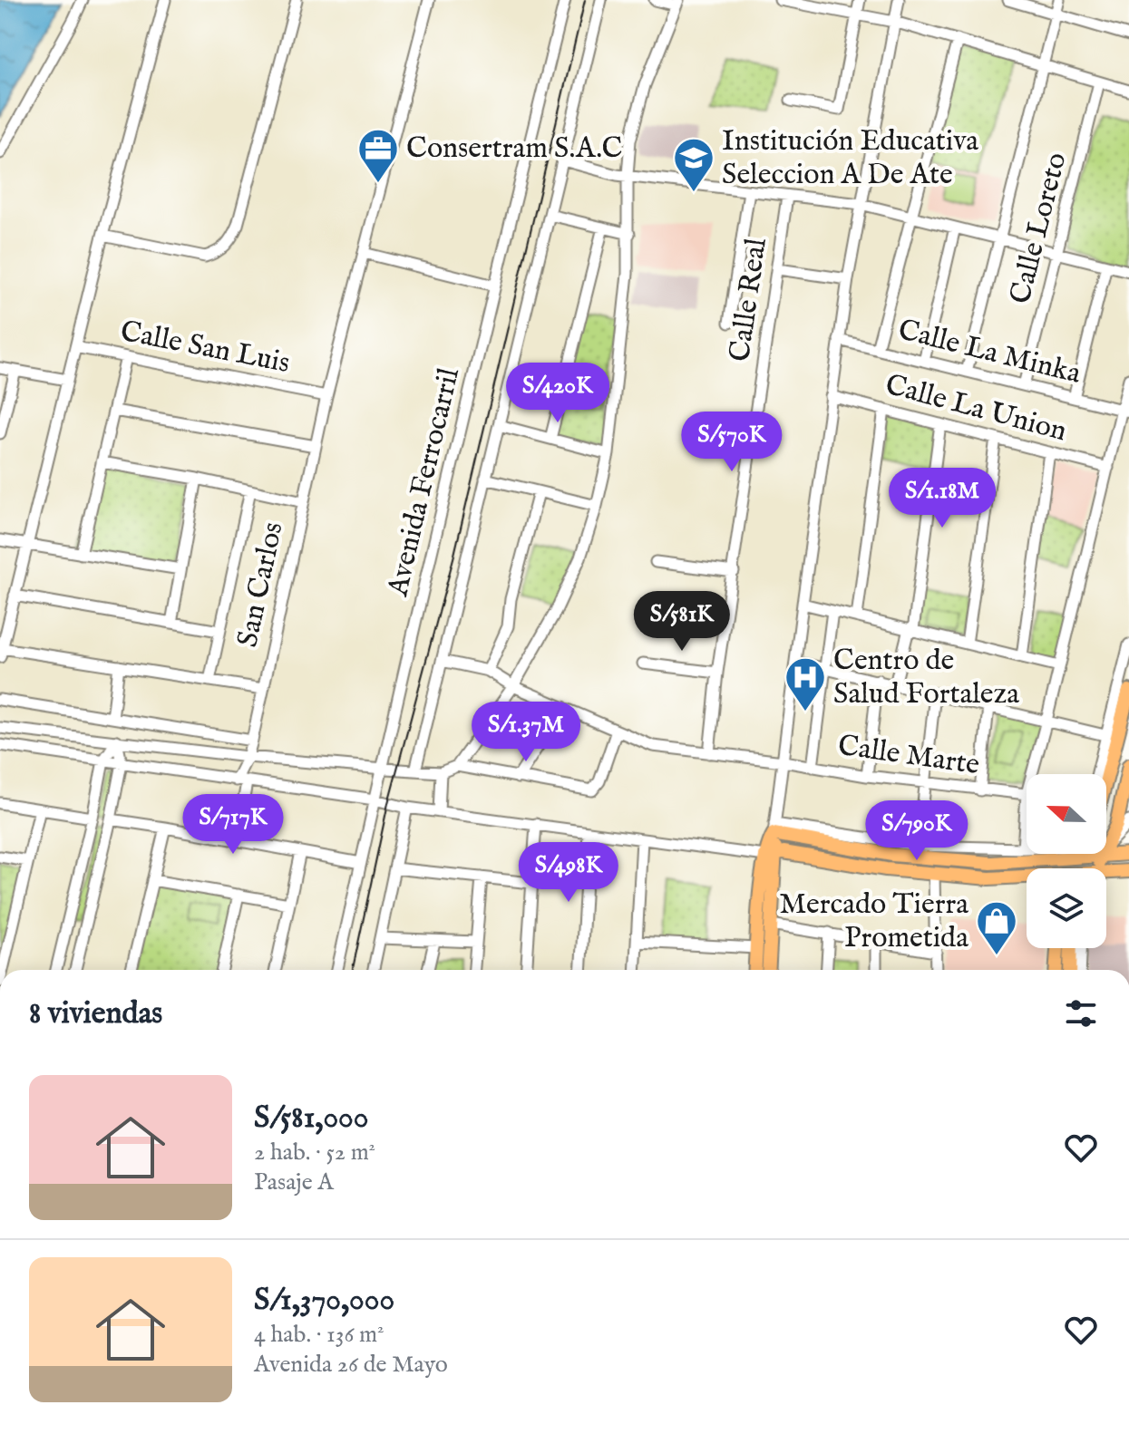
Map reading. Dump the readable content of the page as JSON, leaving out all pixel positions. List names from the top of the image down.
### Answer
{
  "streets": {
    "street": [
      "Calle Loreto",
      "Calle Real",
      "Calle San Luis",
      "Calle La Minka",
      "Calle La Union",
      "Avenida Ferrocarril",
      "San Carlos",
      "Calle Marte"
    ]
  },
  "crossings": [
    ["Calle Loreto", "Calle La Minka"],
    ["Calle Real", "Calle Marte"],
    ["Calle San Luis", "San Carlos"]
  ],
  "places": {
    "office": ["Consertram S.A.C"],
    "school or university": ["Institución Educativa Seleccion A De Ate"],
    "hospital": ["Centro de Salud Fortaleza"],
    "shop": ["Mercado Tierra Prometida"]
  },
  "north": "left",
  "page": {
    "price": [
      "S/420K",
      "S/570K",
      "S/1.18M",
      "S/581K",
      "S/1.37M",
      "S/717K",
      "S/790K",
      "S/498K"
    ],
    "heading": "8 viviendas",
    "list": [
      {
        "name": "S/581,000",
        "note": "2 hab. · 52 m² · Pasaje A"
      },
      {
        "name": "S/1,370,000",
        "note": "4 hab. · 136 m² · Avenida 26 de Mayo"
      }
    ]
  }
}
